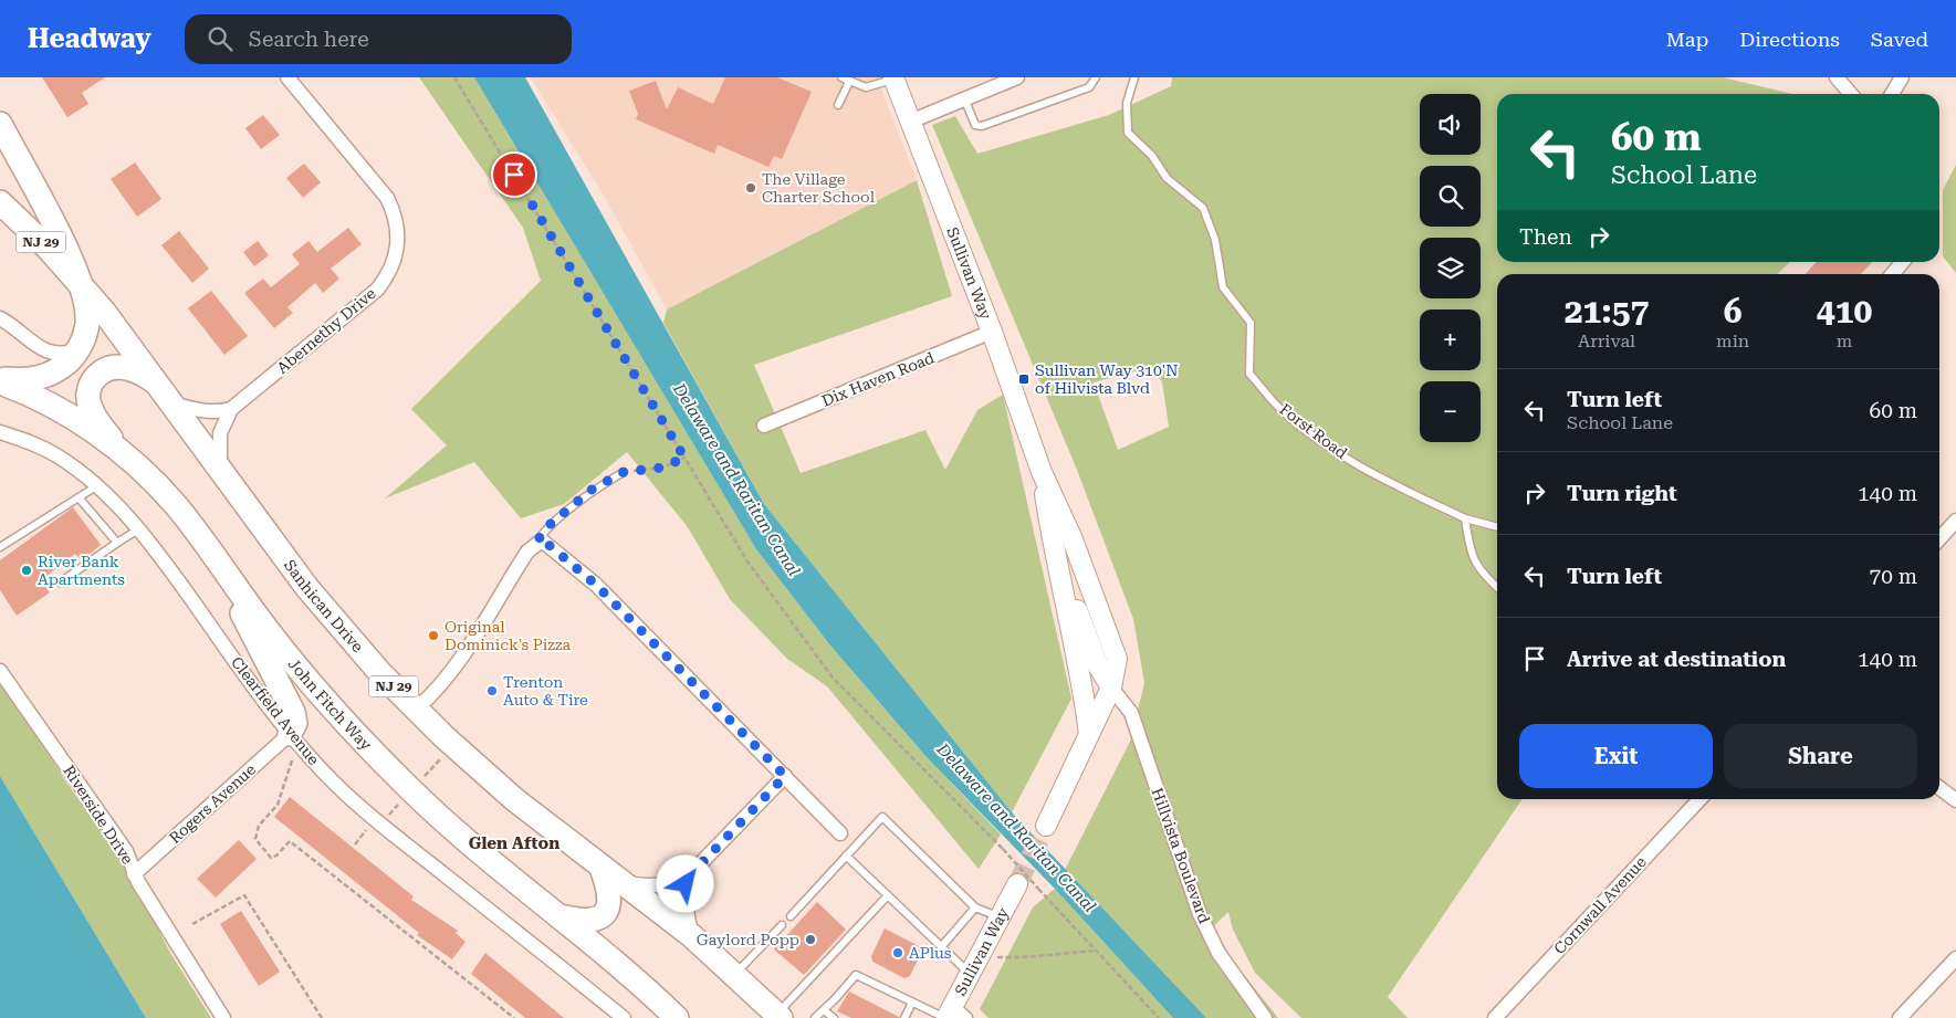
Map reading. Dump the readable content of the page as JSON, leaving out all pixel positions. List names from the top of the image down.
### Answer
{
  "streets": {
    "highway": ["NJ 29", "Sanhican Drive", "John Fitch Way"],
    "main road": ["Sullivan Way"],
    "street": [
      "Abernethy Drive",
      "Dix Haven Road",
      "Clearfield Avenue",
      "Rogers Avenue",
      "Riverside Drive",
      "Hillvista Boulevard",
      "Cornwall Avenue"
    ],
    "lane": ["Forst Road"]
  },
  "crossings": [
    ["Sullivan Way", "Dix Haven Road"],
    ["Sullivan Way", "Hillvista Boulevard"],
    ["Abernethy Drive", "Sanhican Drive"],
    ["Clearfield Avenue", "Rogers Avenue"],
    ["Rogers Avenue", "Riverside Drive"]
  ],
  "districts": ["Glen Afton"],
  "water": ["Delaware and Raritan Canal"],
  "places": {
    "other": [
      "The Village Charter School",
      "River Bank Apartments",
      "Original Dominick's Pizza",
      "Trenton Auto & Tire",
      "Gaylord Popp",
      "APlus"
    ],
    "transit": ["Sullivan Way 310'N of Hilvista Blvd"]
  },
  "page": {
    "header": "Headway",
    "search": "Search here",
    "nav": ["Map", "Directions", "Saved"],
    "map_buttons": ["+", "−"],
    "turn": ["60 m", "School Lane"],
    "then": "Then",
    "eta": [
      "21:57",
      "Arrival",
      "6",
      "min",
      "410",
      "m"
    ],
    "list": [
      {
        "name": "Turn left",
        "note": "School Lane",
        "value": "60 m"
      },
      {
        "name": "Turn right",
        "value": "140 m"
      },
      {
        "name": "Turn left",
        "value": "70 m"
      },
      {
        "name": "Arrive at destination",
        "value": "140 m"
      }
    ],
    "buttons": ["Exit", "Share"]
  }
}
